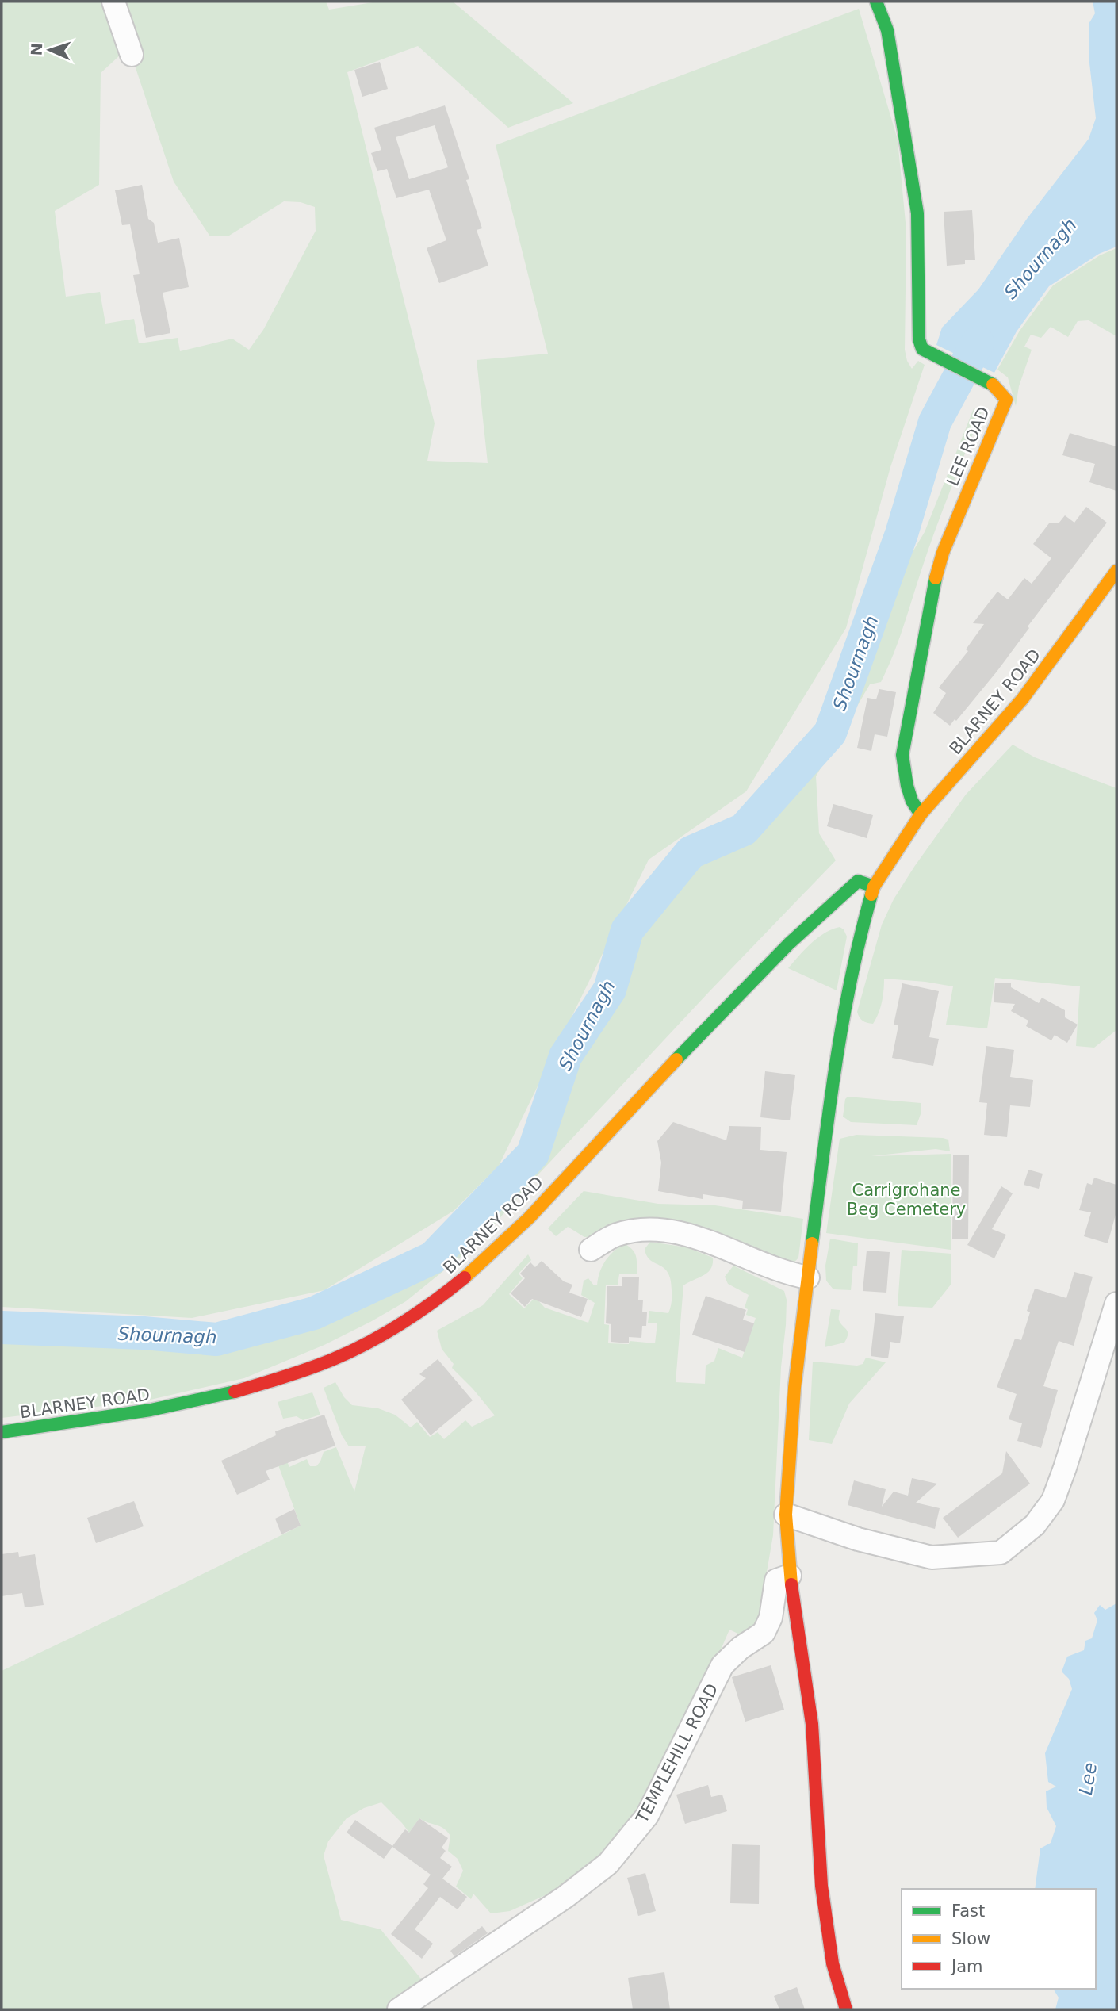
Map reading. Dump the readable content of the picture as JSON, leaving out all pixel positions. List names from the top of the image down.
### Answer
{
  "streets": {
    "main road": ["LEE ROAD", "BLARNEY ROAD"],
    "street": ["TEMPLEHILL ROAD"]
  },
  "crossings": [
    ["LEE ROAD", "BLARNEY ROAD"],
    ["BLARNEY ROAD", "TEMPLEHILL ROAD"]
  ],
  "water": ["Shournagh", "Lee"],
  "parks": ["Carrigrohane Beg Cemetery"],
  "legend": ["Fast", "Slow", "Jam"],
  "north": "left"
}
